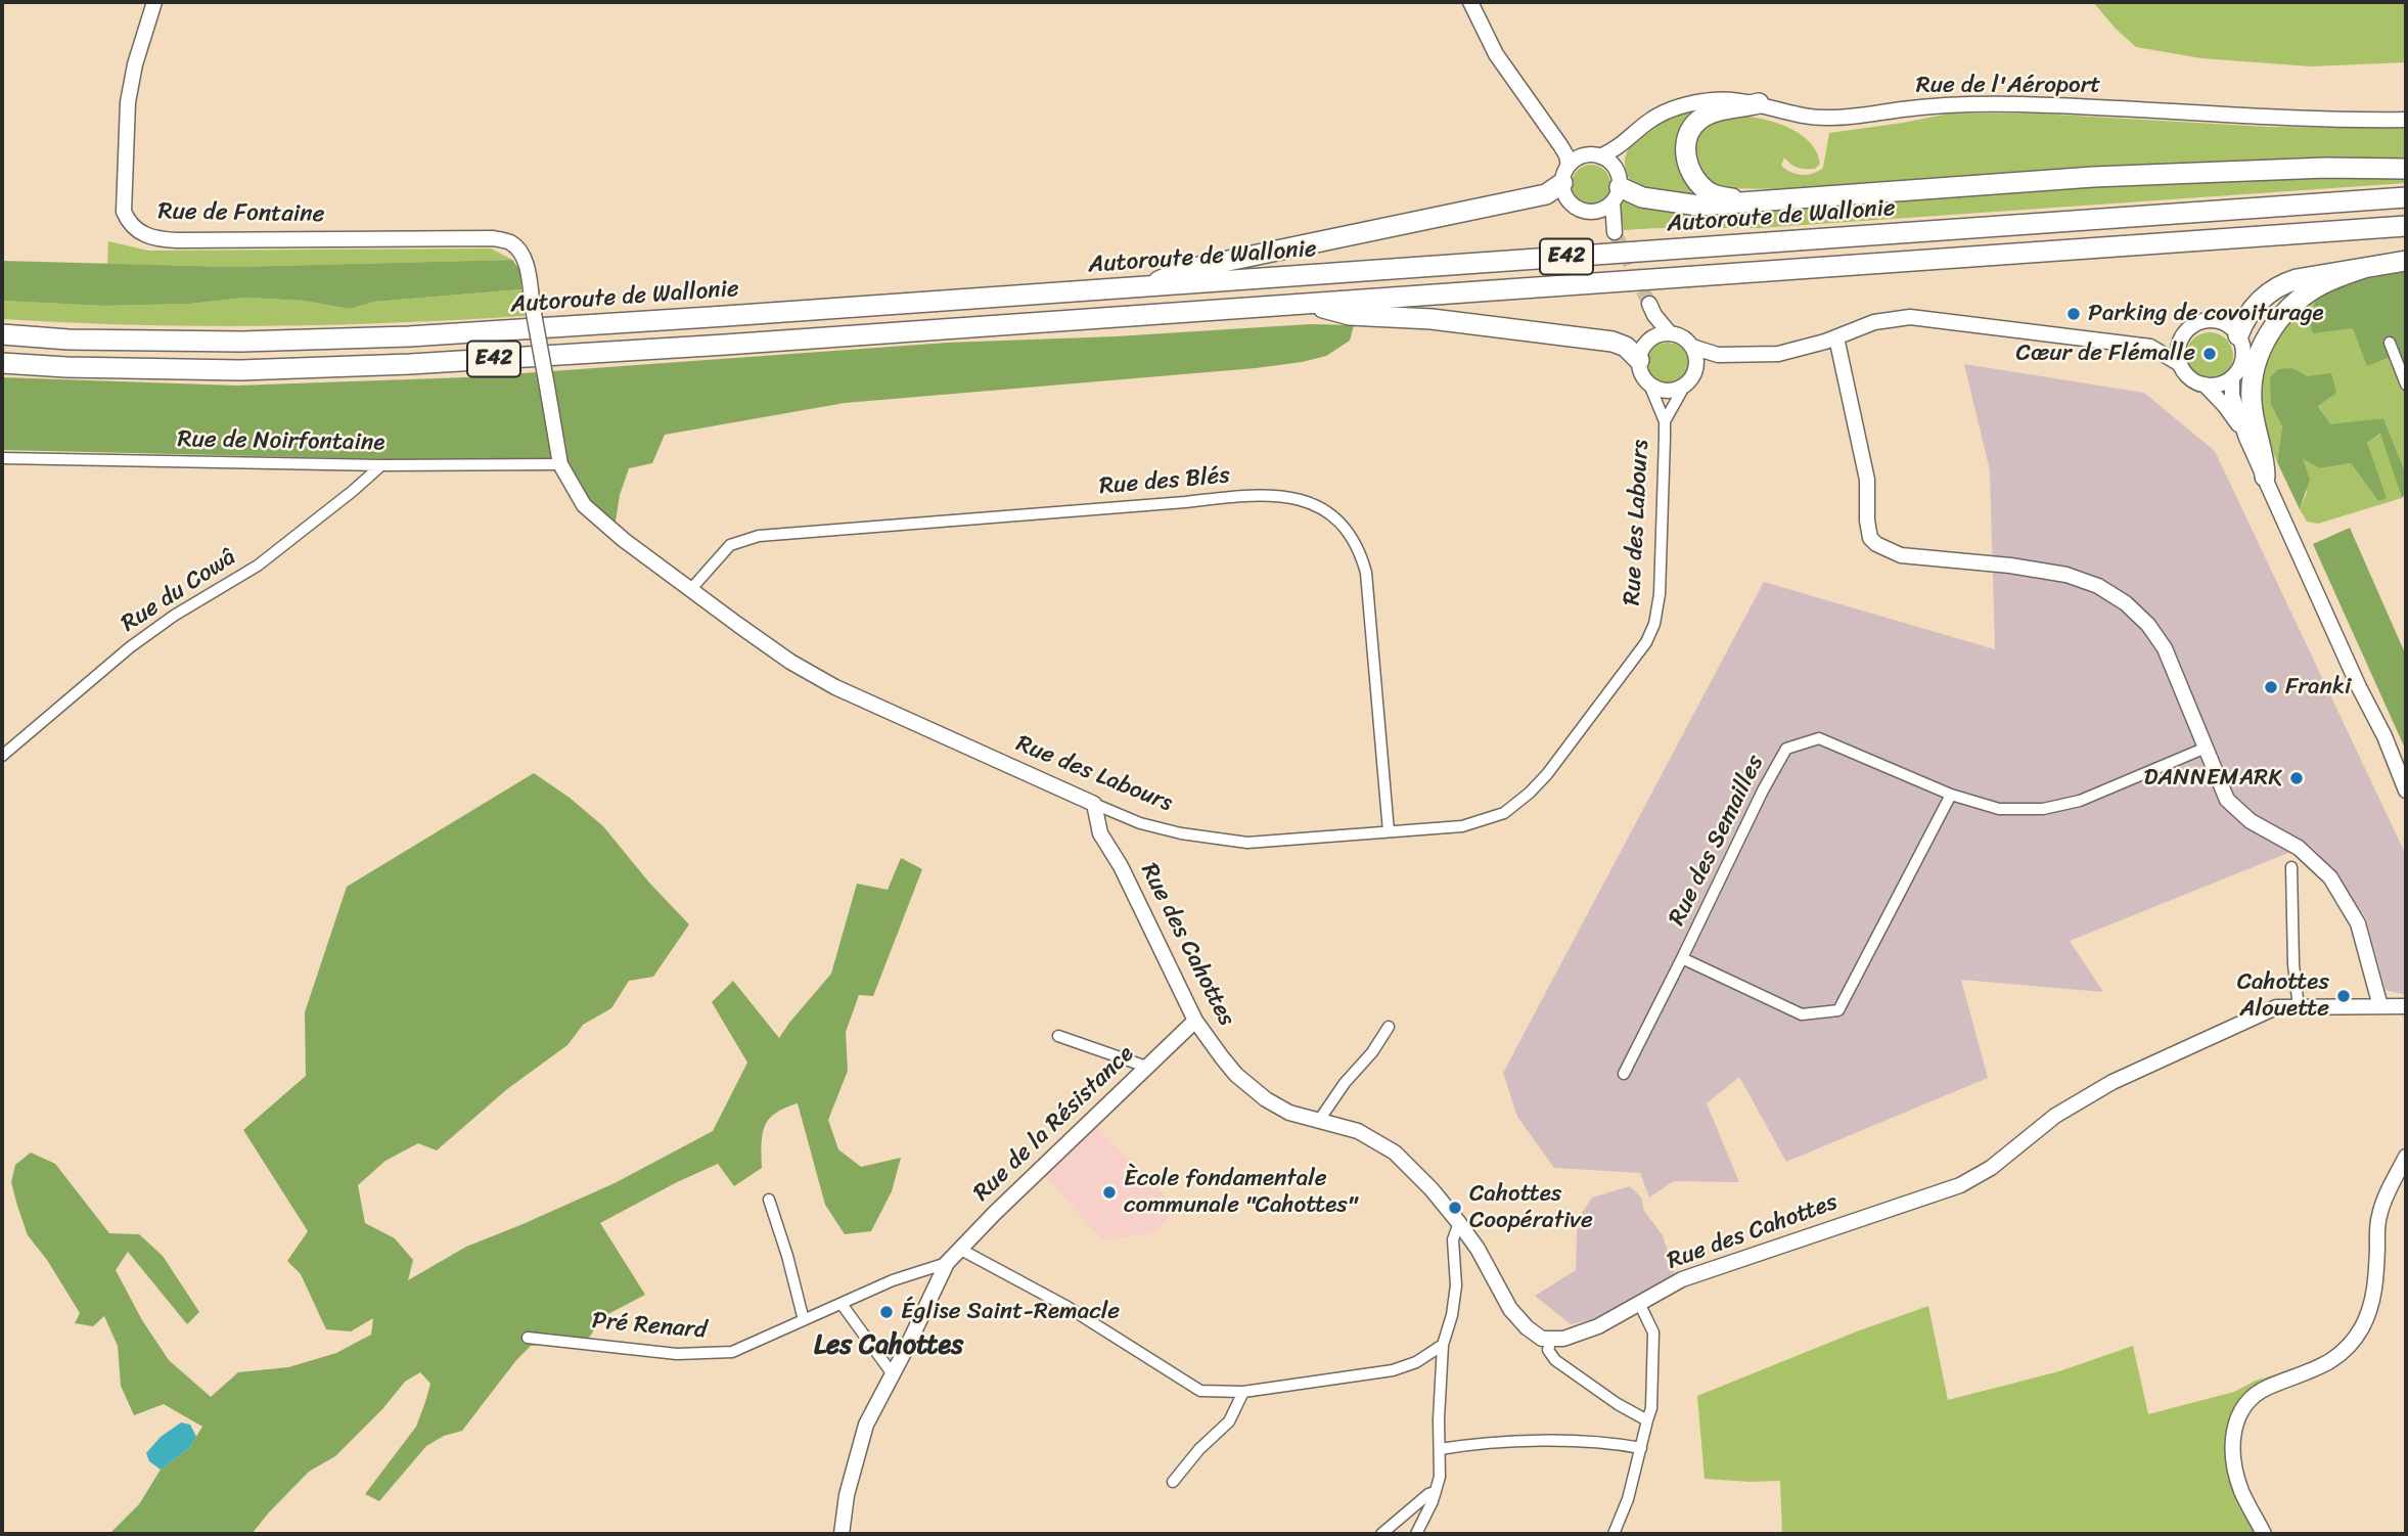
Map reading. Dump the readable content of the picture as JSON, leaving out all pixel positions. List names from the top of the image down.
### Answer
{
  "streets": {
    "highway": ["Autoroute de Wallonie", "E42"],
    "street": [
      "Rue de l'Aéroport",
      "Rue de Fontaine",
      "Rue de Noirfontaine",
      "Rue des Blés",
      "Rue des Labours",
      "Rue du Cowâ",
      "Rue des Semailles",
      "Rue des Cahottes",
      "Rue de la Résistance",
      "Pré Renard"
    ]
  },
  "crossings": [
    ["Rue de Fontaine", "Rue des Labours"],
    ["Rue de Noirfontaine", "Rue des Labours"],
    ["Rue de Noirfontaine", "Rue du Cowâ"],
    ["Rue des Blés", "Rue des Labours"],
    ["Rue des Labours", "Rue des Cahottes"],
    ["Rue des Cahottes", "Rue de la Résistance"],
    ["Rue de la Résistance", "Pré Renard"]
  ],
  "districts": ["Les Cahottes"],
  "places": [
    "Parking de covoiturage",
    "Cœur de Flémalle",
    "Franki",
    "DANNEMARK",
    "Cahottes Alouette",
    "Ècole fondamentale communale \"Cahottes\"",
    "Cahottes Coopérative",
    "Église Saint-Remacle"
  ]
}
